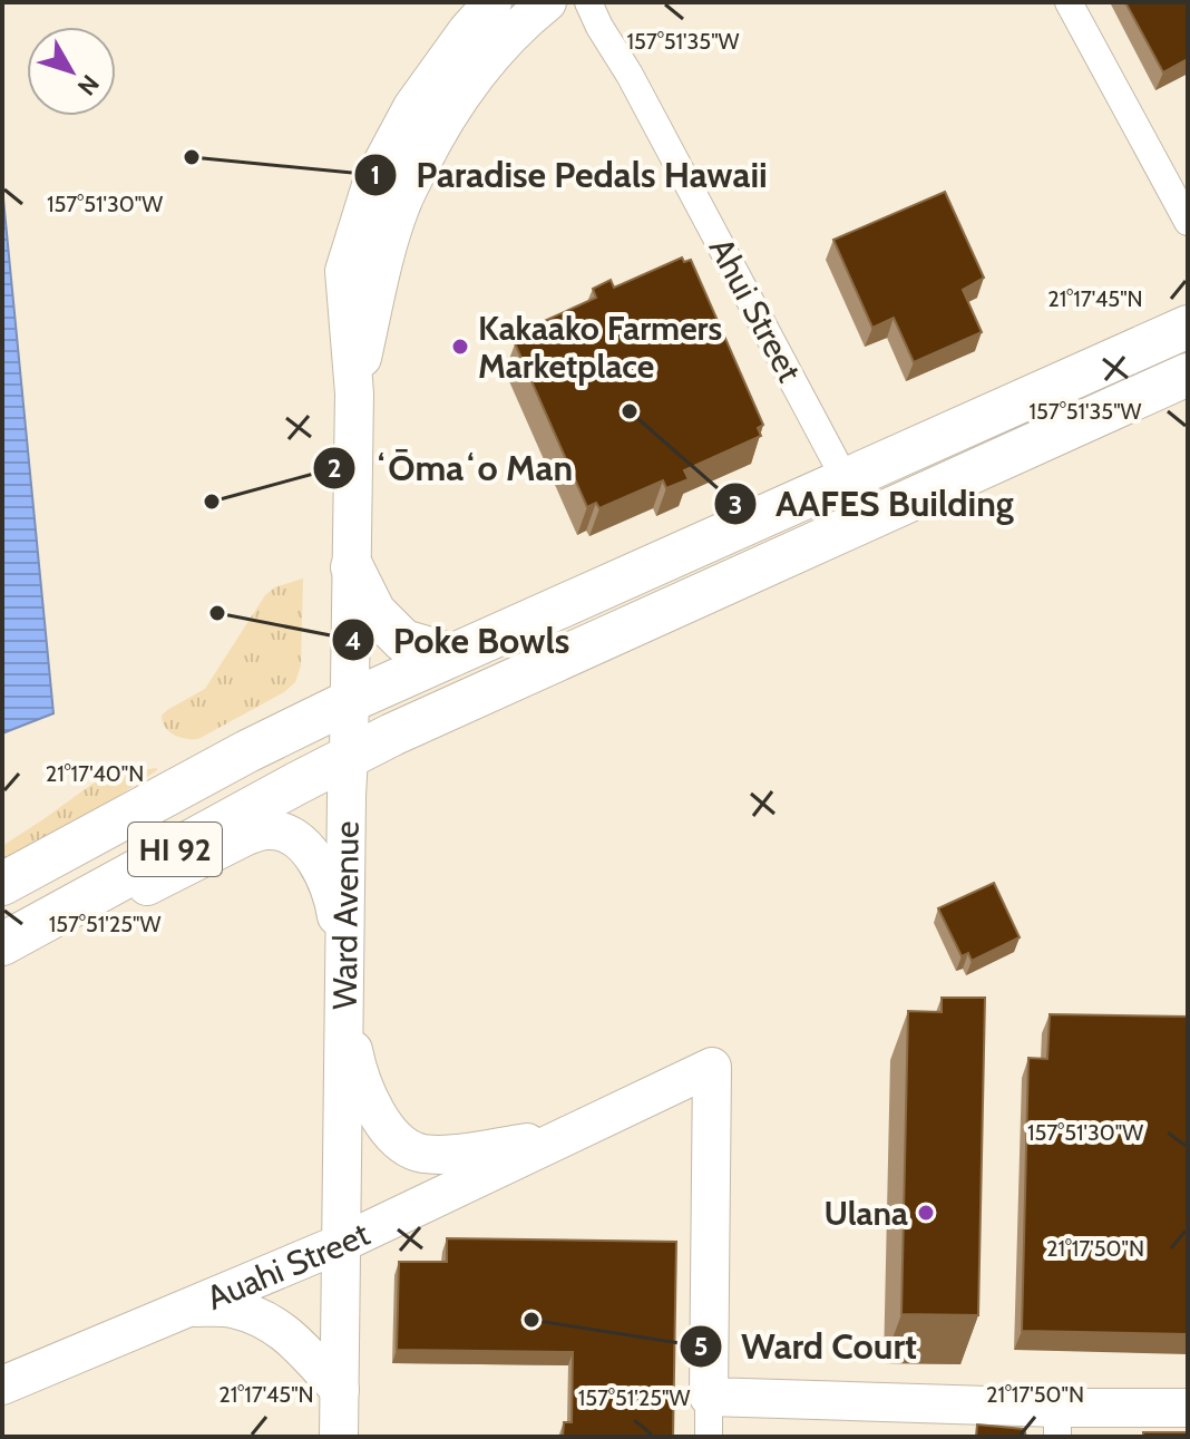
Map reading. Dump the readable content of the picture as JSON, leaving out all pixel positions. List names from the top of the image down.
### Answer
{
  "streets": {
    "main road": ["HI 92"],
    "street": ["Ahui Street", "Ward Avenue", "Auahi Street"]
  },
  "crossings": [
    ["Ahui Street", "HI 92"],
    ["HI 92", "Ward Avenue"],
    ["Ward Avenue", "Auahi Street"]
  ],
  "places": [
    "Paradise Pedals Hawaii",
    "Kakaako Farmers Marketplace",
    "AAFES Building",
    "ʻŌmaʻo Man",
    "Poke Bowls",
    "Ulana",
    "Ward Court"
  ],
  "north": "bottom right",
  "coordinates": [
    "157°51'35\"W",
    "157°51'30\"W",
    "21°17'45\"N",
    "21°17'40\"N",
    "157°51'25\"W",
    "21°17'50\"N"
  ]
}
